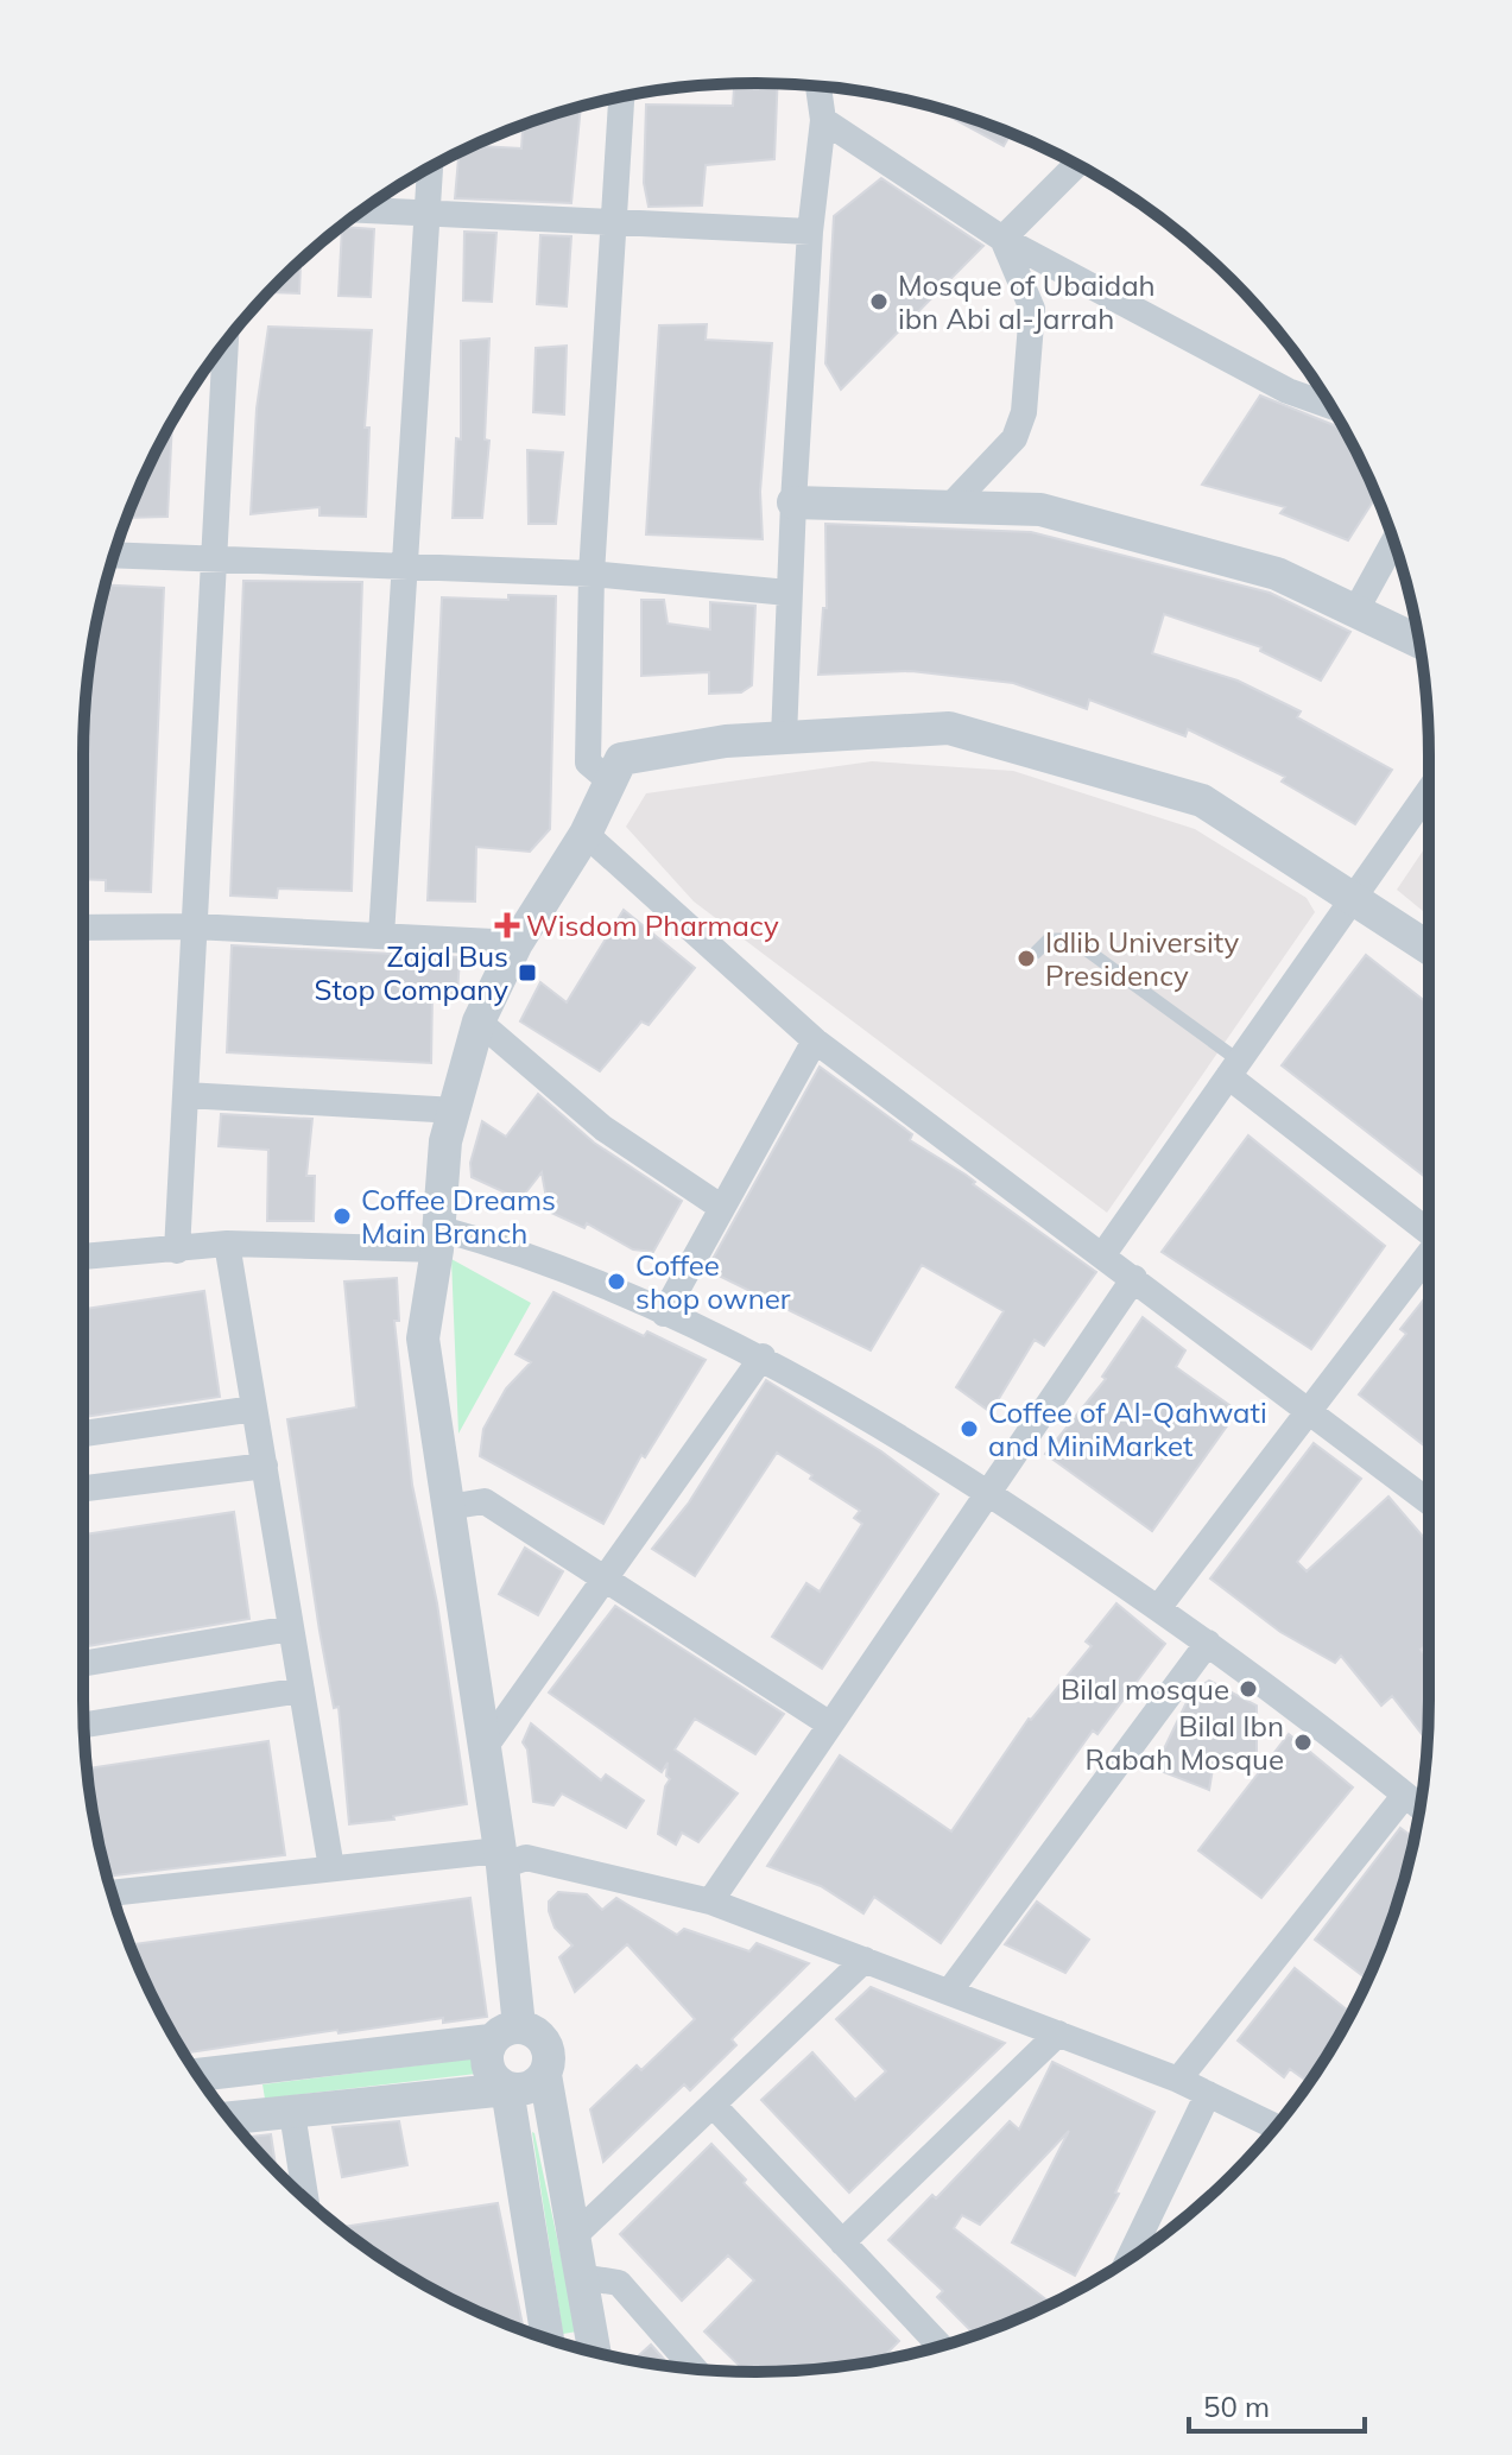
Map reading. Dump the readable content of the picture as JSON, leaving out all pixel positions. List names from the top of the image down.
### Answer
{
  "places": {
    "other": [
      "Mosque of Ubaidah ibn Abi al-Jarrah",
      "Idlib University Presidency",
      "Coffee Dreams Main Branch",
      "Coffee shop owner",
      "Coffee of Al-Qahwati and MiniMarket",
      "Bilal mosque",
      "Bilal Ibn Rabah Mosque"
    ],
    "health": ["Wisdom Pharmacy"],
    "transit": ["Zajal Bus Stop Company"]
  },
  "scale_bar": "50 m"
}
